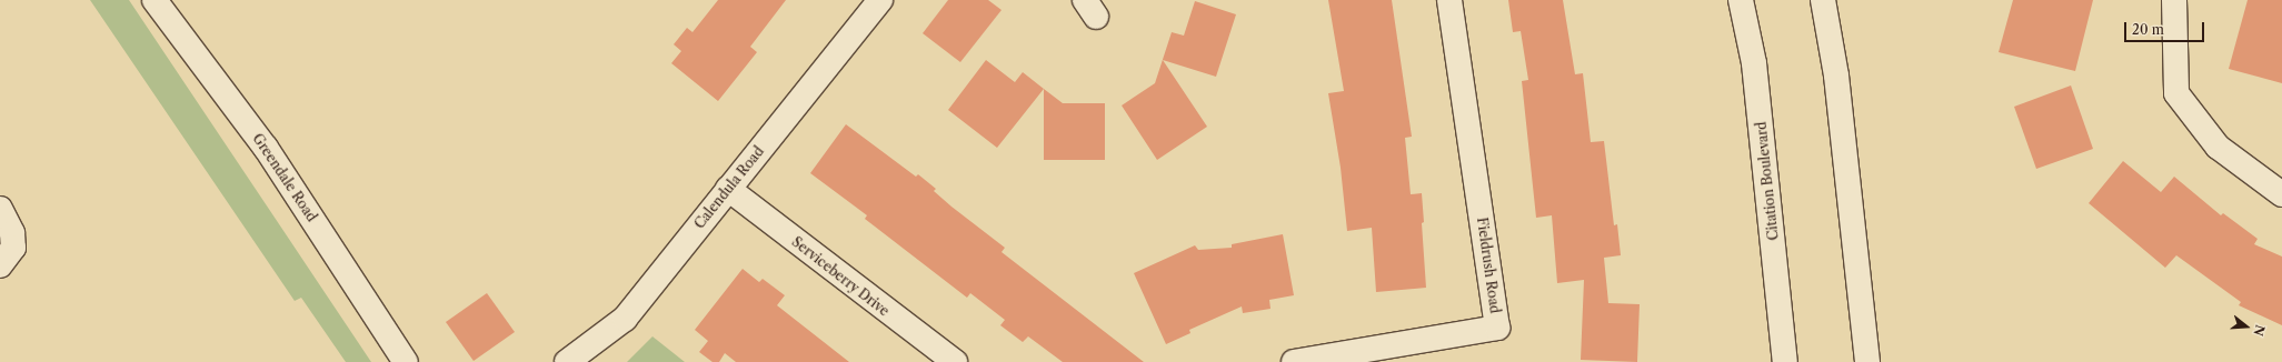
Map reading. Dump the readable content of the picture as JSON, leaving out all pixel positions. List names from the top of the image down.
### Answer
{
  "streets": {
    "street": [
      "Greendale Road",
      "Citation Boulevard",
      "Calendula Road",
      "Fieldrush Road",
      "Serviceberry Drive"
    ]
  },
  "crossings": [
    ["Calendula Road", "Serviceberry Drive"]
  ],
  "scale_bar": "20 m",
  "north": "right"
}
